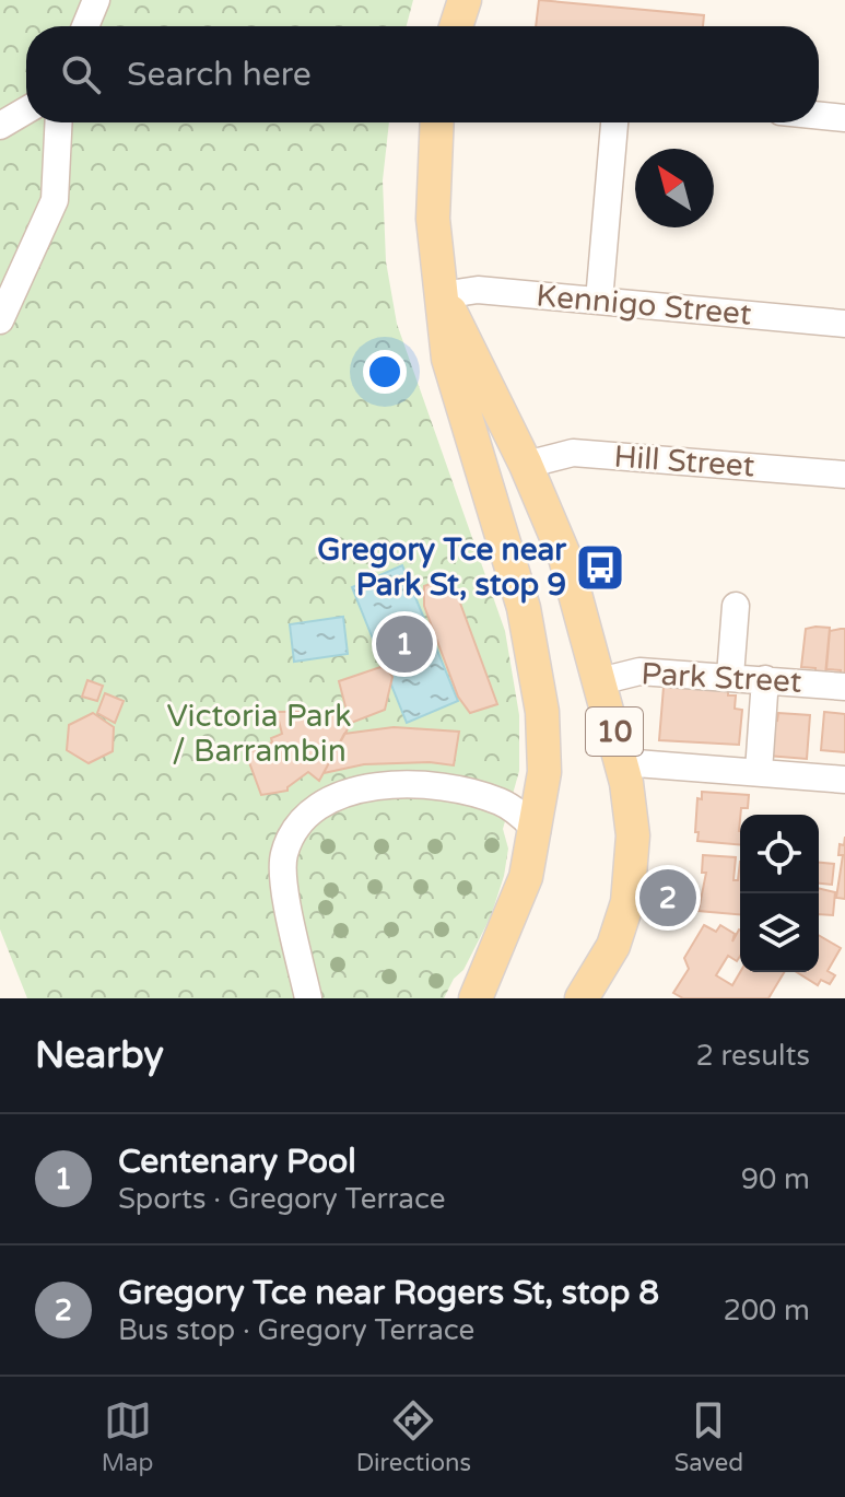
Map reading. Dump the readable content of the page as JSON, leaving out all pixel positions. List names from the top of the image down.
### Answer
{
  "streets": {
    "main road": ["10"],
    "street": ["Kennigo Street", "Hill Street", "Park Street"]
  },
  "crossings": [
    ["Kennigo Street", "10"],
    ["Hill Street", "10"],
    ["Park Street", "10"]
  ],
  "parks": ["Victoria Park / Barrambin"],
  "places": {
    "bus stop": ["Gregory Tce near Park St, stop 9"]
  },
  "north": "top left",
  "page": {
    "search": "Search here",
    "pins": ["1", "2"],
    "heading": ["Nearby", "2 results"],
    "list": [
      {
        "mark": "1",
        "name": "Centenary Pool",
        "note": "Sports · Gregory Terrace",
        "value": "90 m"
      },
      {
        "mark": "2",
        "name": "Gregory Tce near Rogers St, stop 8",
        "note": "Bus stop · Gregory Terrace",
        "value": "200 m"
      }
    ],
    "nav": ["Map", "Directions", "Saved"]
  }
}
